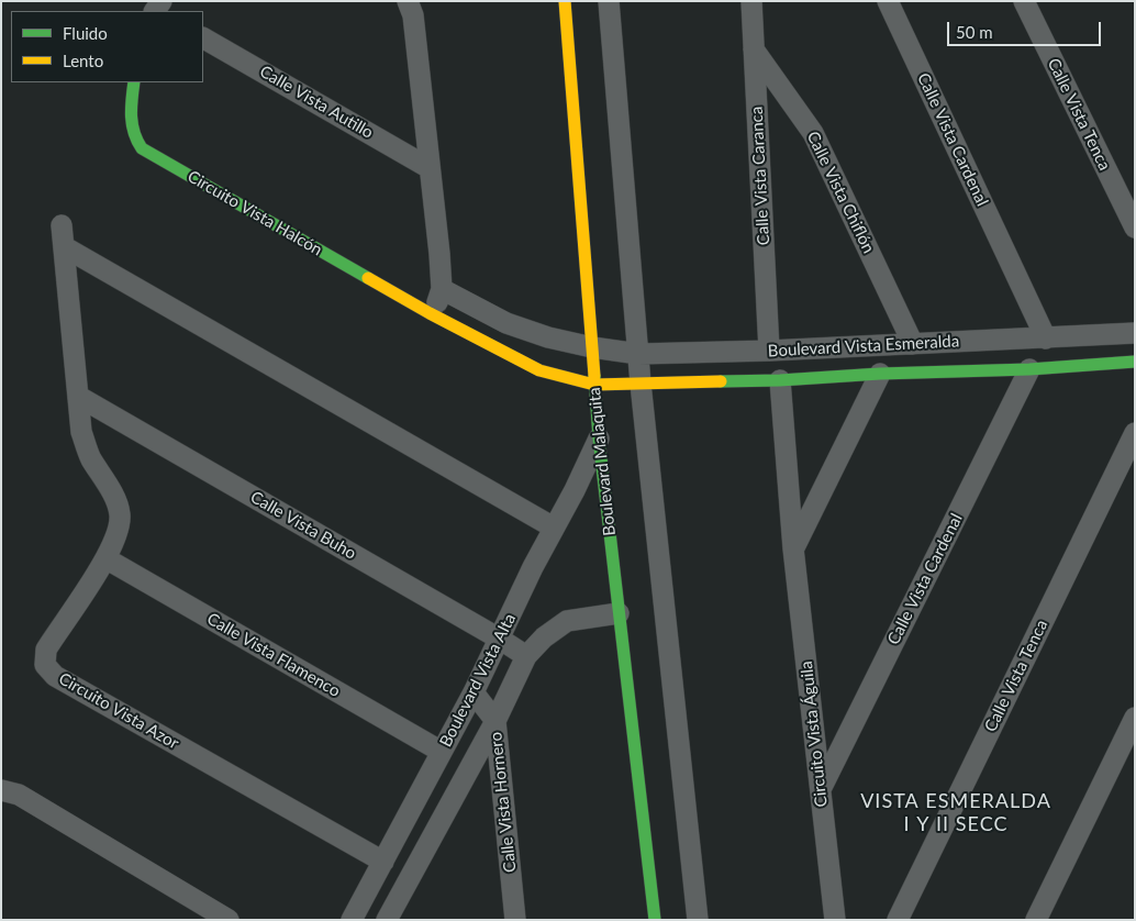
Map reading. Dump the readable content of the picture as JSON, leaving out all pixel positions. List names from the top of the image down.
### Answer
{
  "streets": {
    "street": [
      "Calle Vista Autillo",
      "Calle Vista Tenca",
      "Calle Vista Cardenal",
      "Calle Vista Caranca",
      "Calle Vista Chiflón",
      "Circuito Vista Halcón",
      "Boulevard Vista Esmeralda",
      "Boulevard Malaquita",
      "Calle Vista Buho",
      "Calle Vista Flamenco",
      "Boulevard Vista Alta",
      "Circuito Vista Azor",
      "Circuito Vista Águila",
      "Calle Vista Hornero"
    ]
  },
  "crossings": [
    ["Calle Vista Cardenal", "Boulevard Vista Esmeralda"],
    ["Calle Vista Cardenal", "Circuito Vista Águila"],
    ["Calle Vista Caranca", "Calle Vista Chiflón"],
    ["Calle Vista Caranca", "Boulevard Vista Esmeralda"],
    ["Calle Vista Chiflón", "Boulevard Vista Esmeralda"],
    ["Circuito Vista Halcón", "Boulevard Vista Esmeralda"],
    ["Circuito Vista Halcón", "Boulevard Malaquita"],
    ["Boulevard Vista Esmeralda", "Boulevard Malaquita"],
    ["Boulevard Vista Esmeralda", "Circuito Vista Águila"],
    ["Boulevard Malaquita", "Boulevard Vista Alta"],
    ["Calle Vista Buho", "Boulevard Vista Alta"],
    ["Calle Vista Buho", "Circuito Vista Azor"],
    ["Calle Vista Flamenco", "Boulevard Vista Alta"],
    ["Calle Vista Flamenco", "Circuito Vista Azor"],
    ["Boulevard Vista Alta", "Circuito Vista Azor"],
    ["Boulevard Vista Alta", "Calle Vista Hornero"]
  ],
  "districts": ["VISTA ESMERALDA I Y II SECC"],
  "legend": ["Fluido", "Lento"],
  "scale_bar": "50 m"
}
